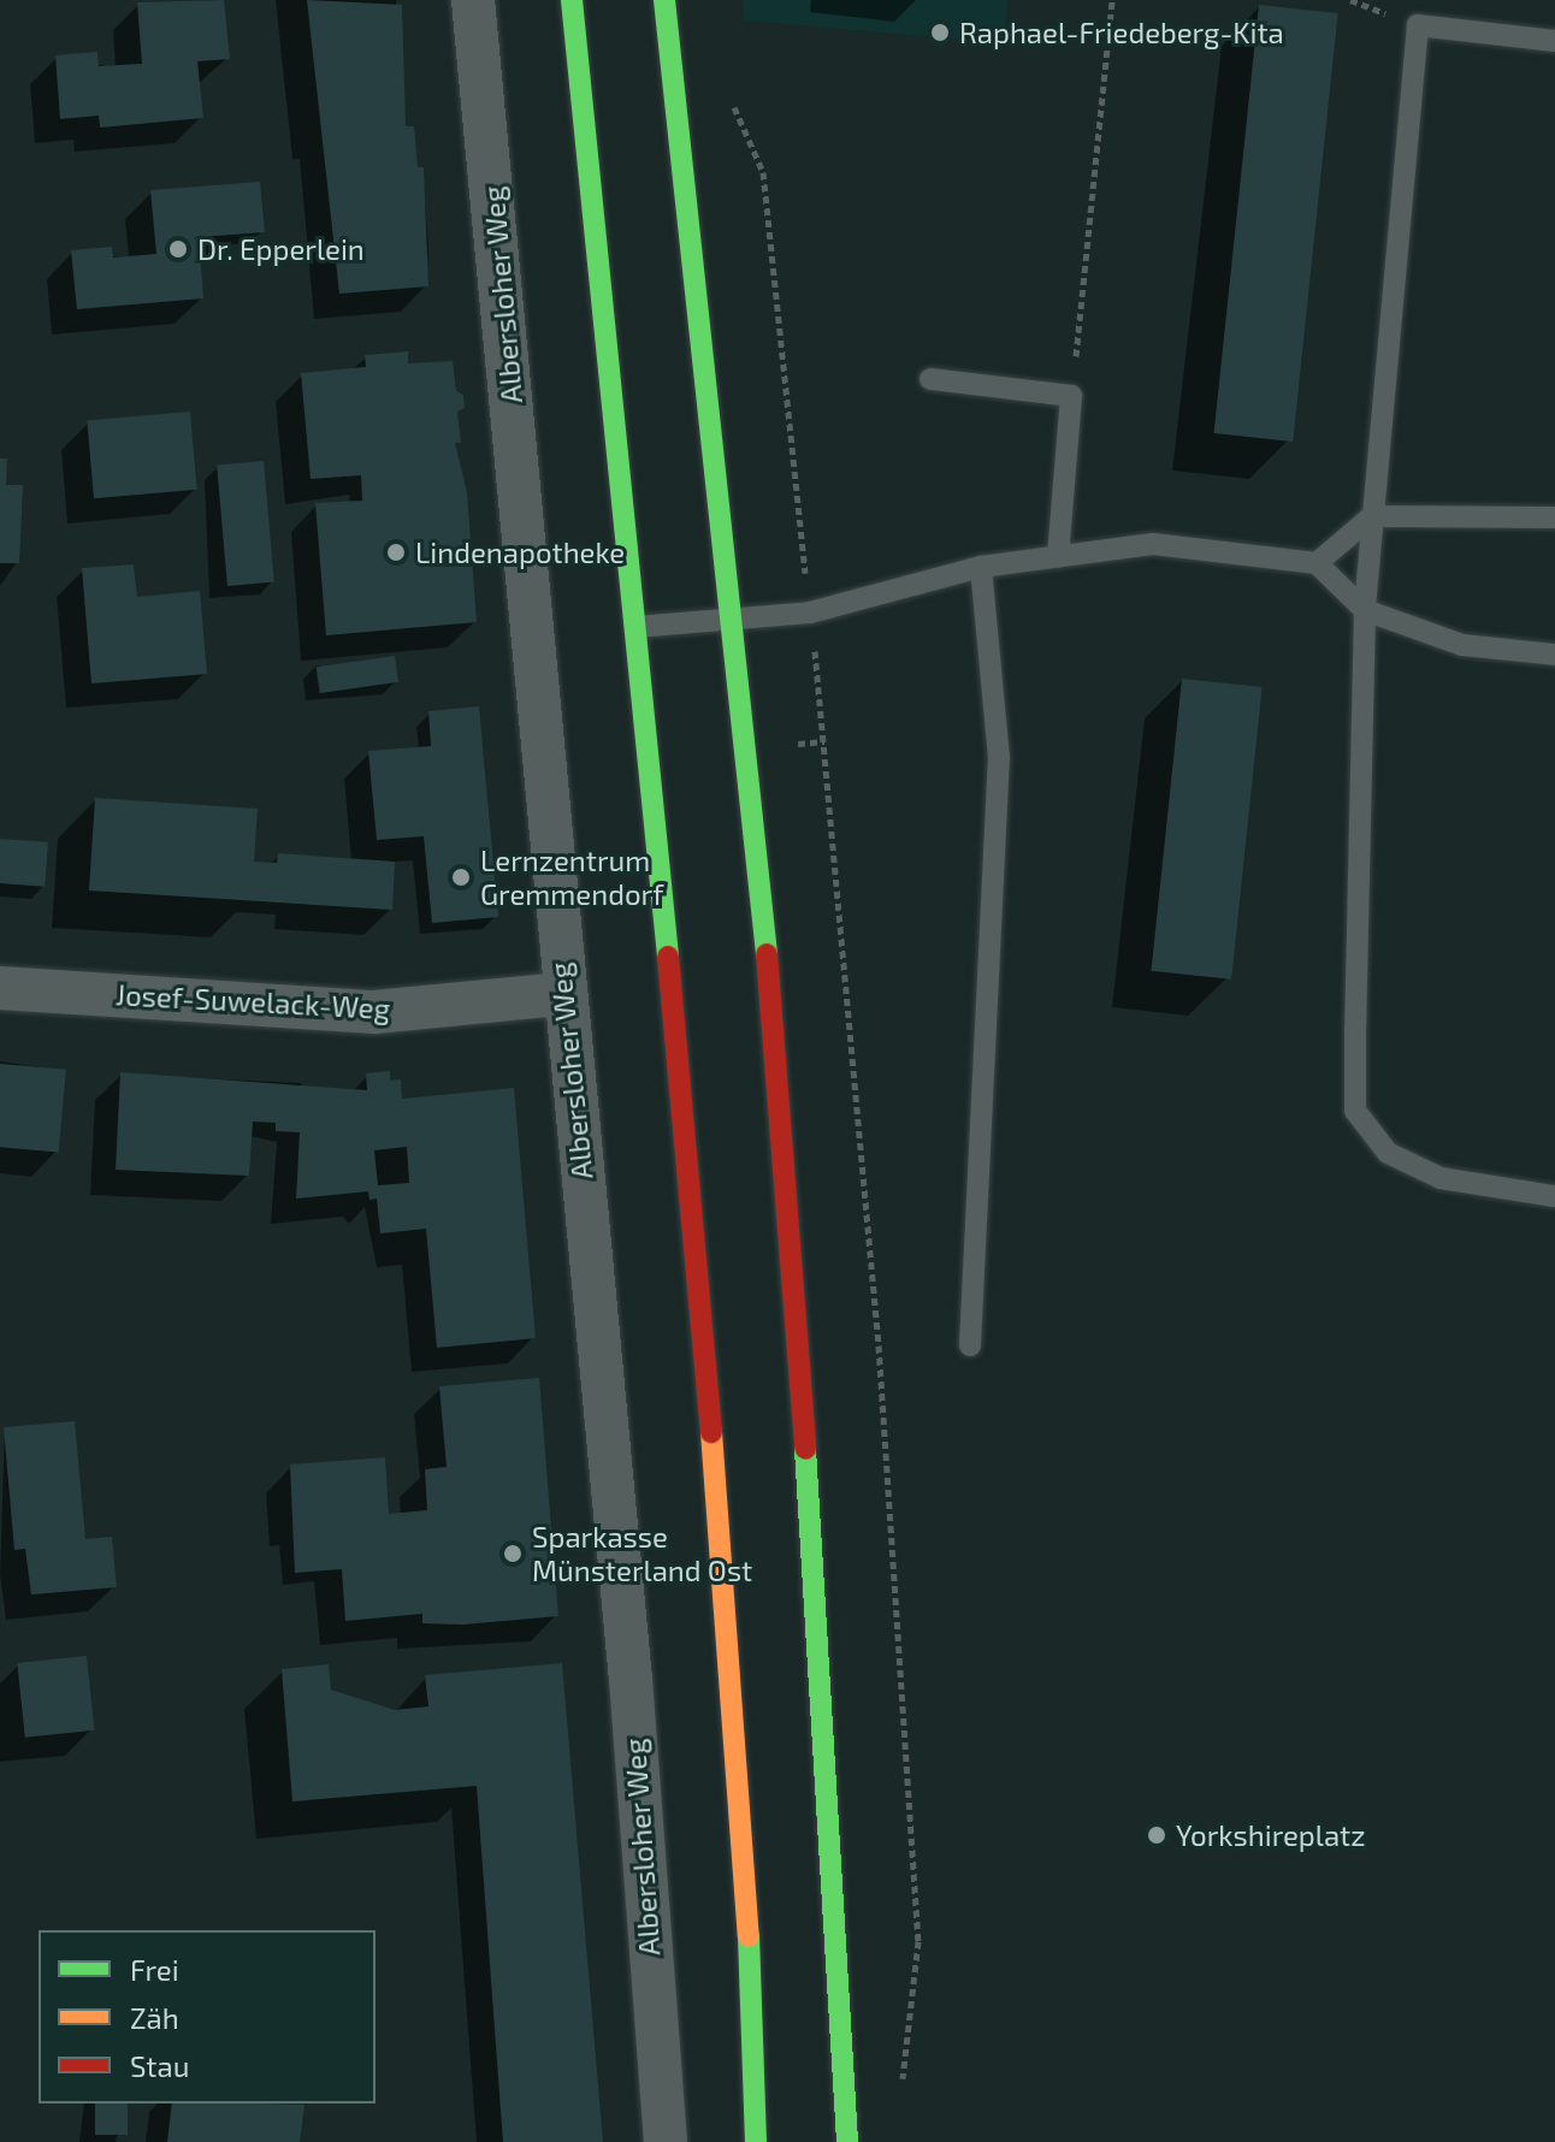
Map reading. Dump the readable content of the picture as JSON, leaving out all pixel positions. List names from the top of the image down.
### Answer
{
  "streets": {
    "street": ["Albersloher Weg", "Josef-Suwelack-Weg"]
  },
  "crossings": [
    ["Albersloher Weg", "Josef-Suwelack-Weg"]
  ],
  "places": [
    "Raphael-Friedeberg-Kita",
    "Dr. Epperlein",
    "Lindenapotheke",
    "Lernzentrum Gremmendorf",
    "Sparkasse Münsterland Ost",
    "Yorkshireplatz"
  ],
  "legend": ["Frei", "Zäh", "Stau"]
}
